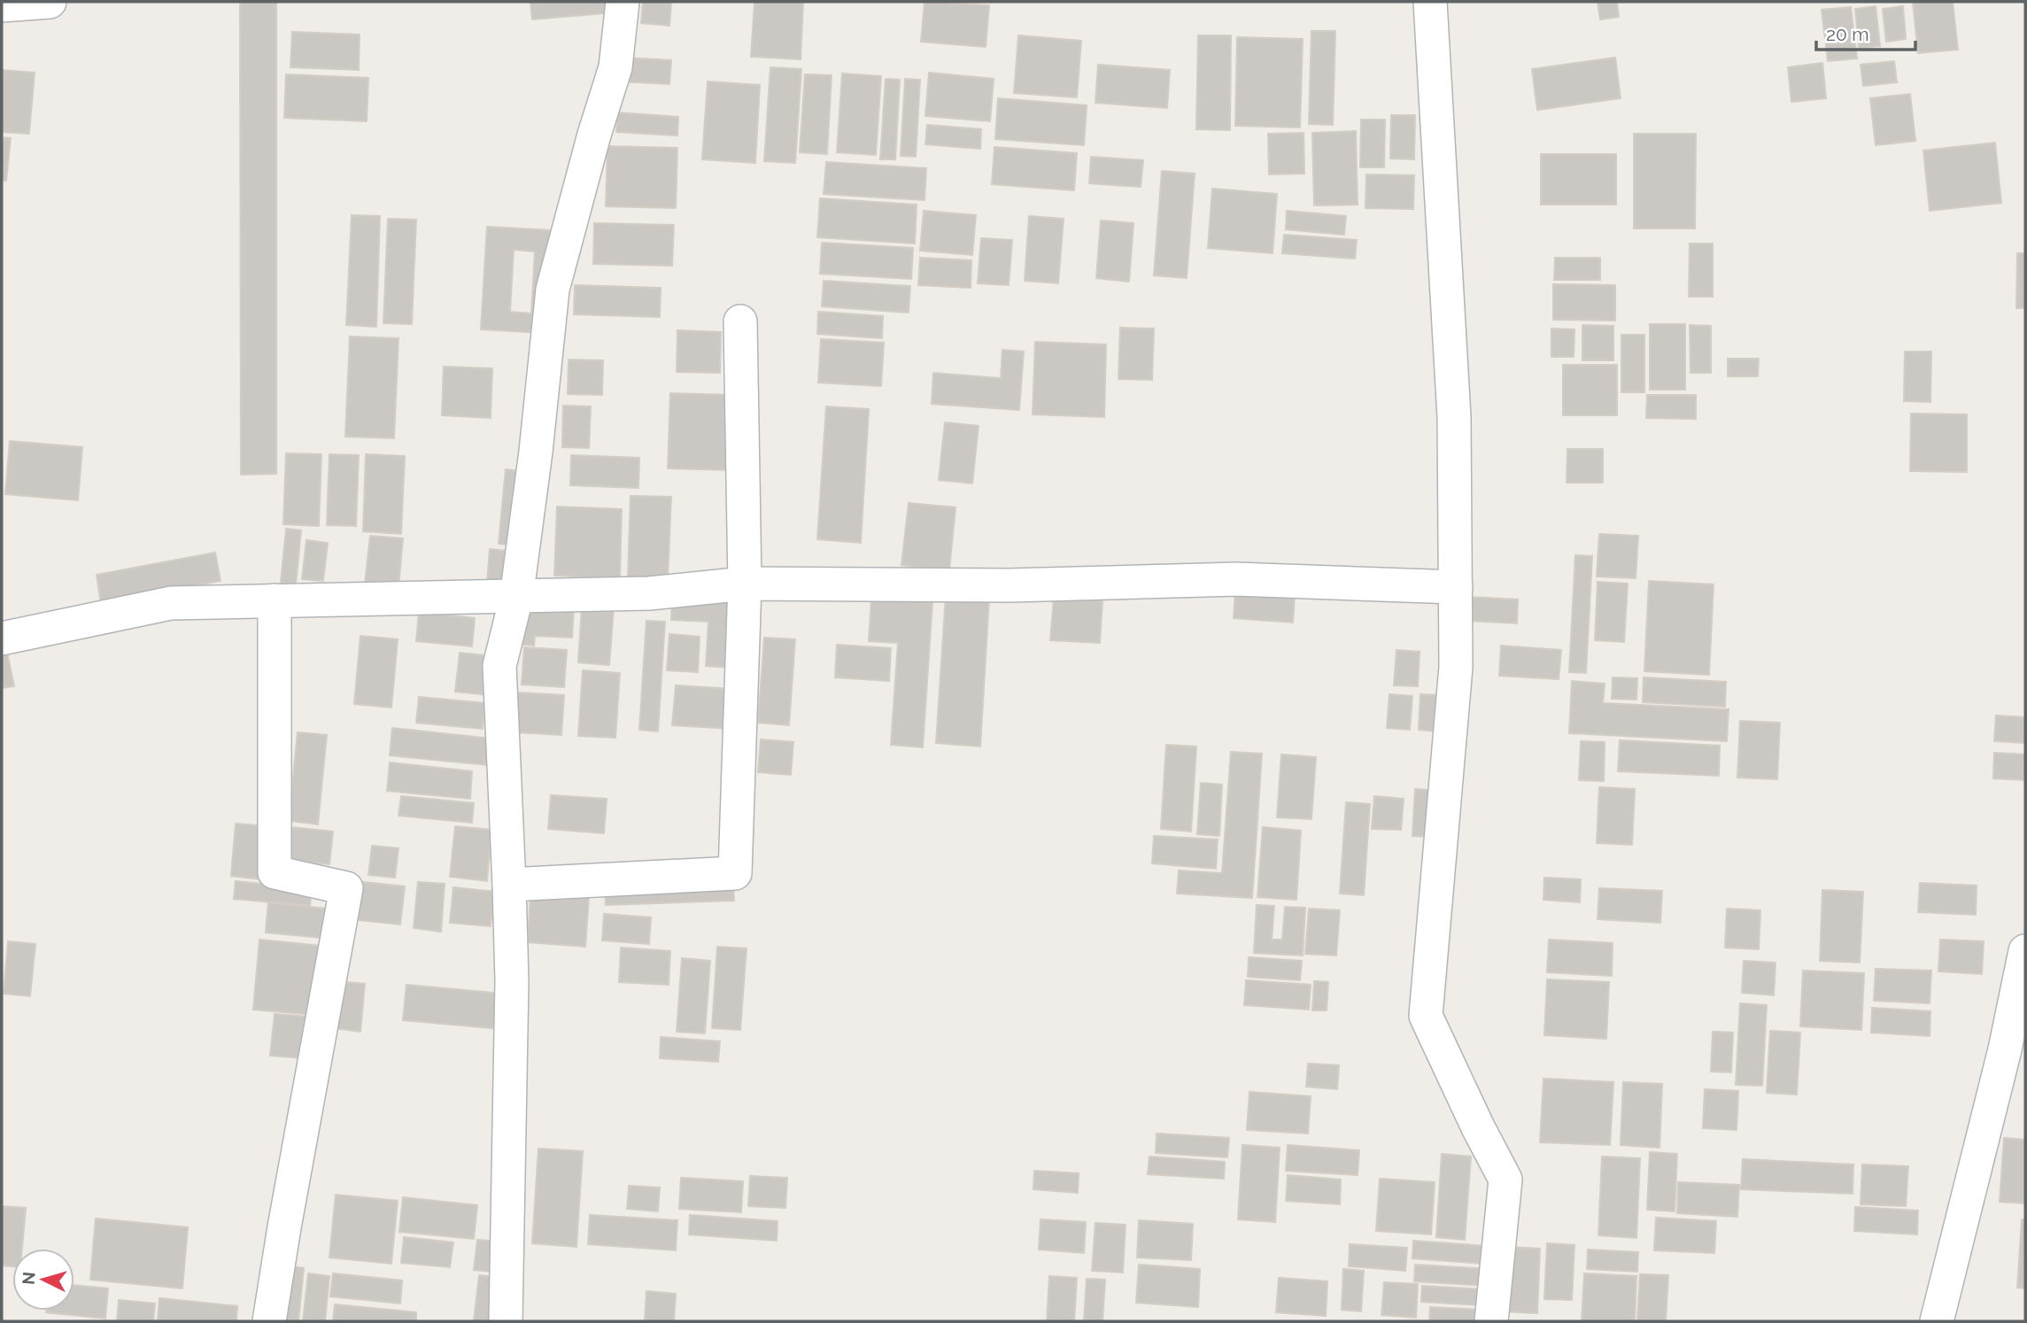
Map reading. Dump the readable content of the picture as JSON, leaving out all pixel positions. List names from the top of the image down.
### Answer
{
  "scale_bar": "20 m",
  "north": "left"
}
